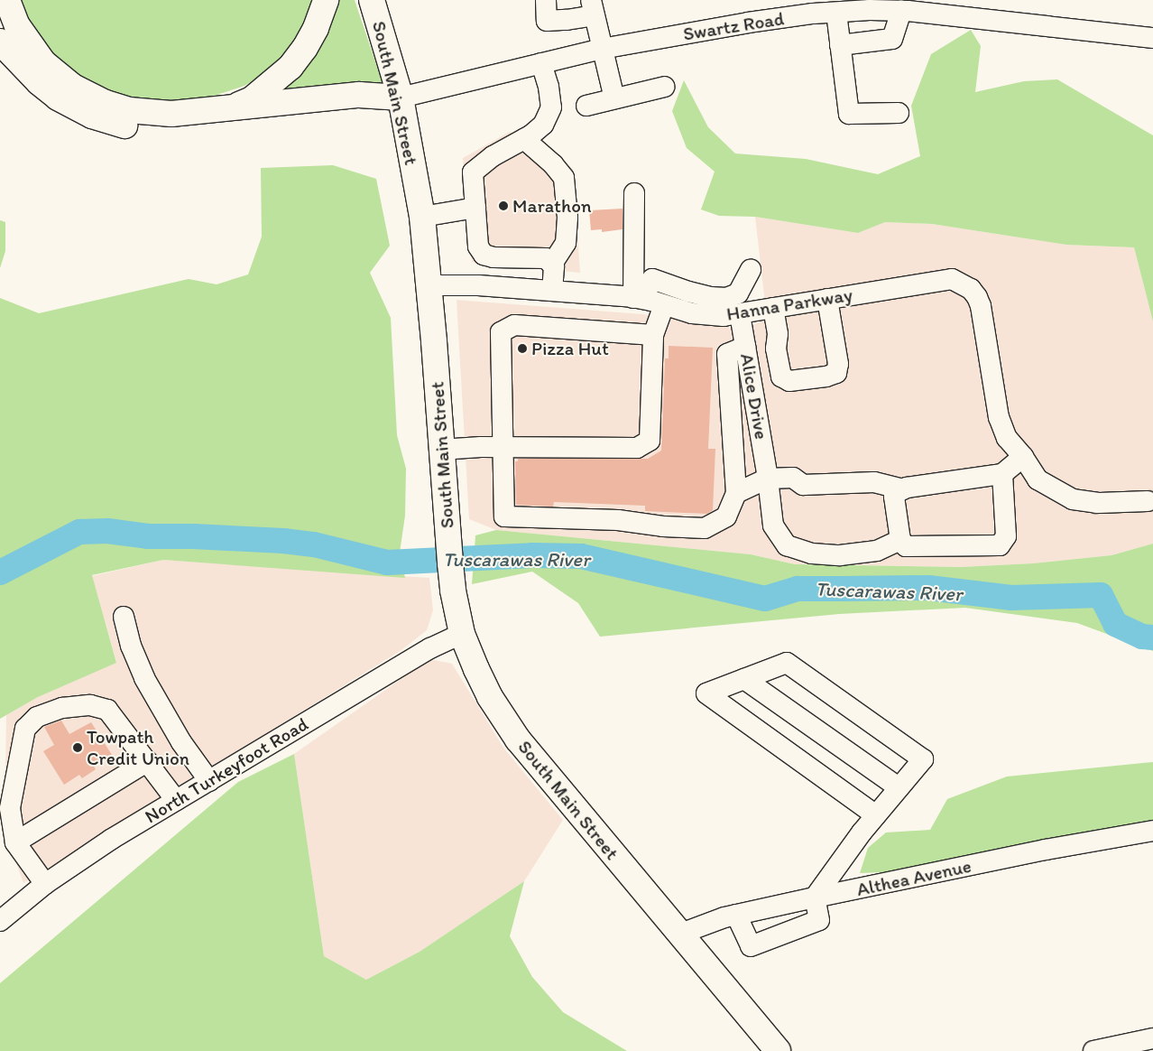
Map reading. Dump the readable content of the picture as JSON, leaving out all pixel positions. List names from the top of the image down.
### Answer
{
  "streets": {
    "main road": ["South Main Street"],
    "street": [
      "Swartz Road",
      "Hanna Parkway",
      "Alice Drive",
      "North Turkeyfoot Road",
      "Althea Avenue"
    ]
  },
  "crossings": [
    ["Swartz Road", "South Main Street"],
    ["South Main Street", "Hanna Parkway"],
    ["South Main Street", "North Turkeyfoot Road"],
    ["South Main Street", "Althea Avenue"],
    ["Hanna Parkway", "Alice Drive"]
  ],
  "water": ["Tuscarawas River"],
  "places": ["Marathon", "Pizza Hut", "Towpath Credit Union"]
}
